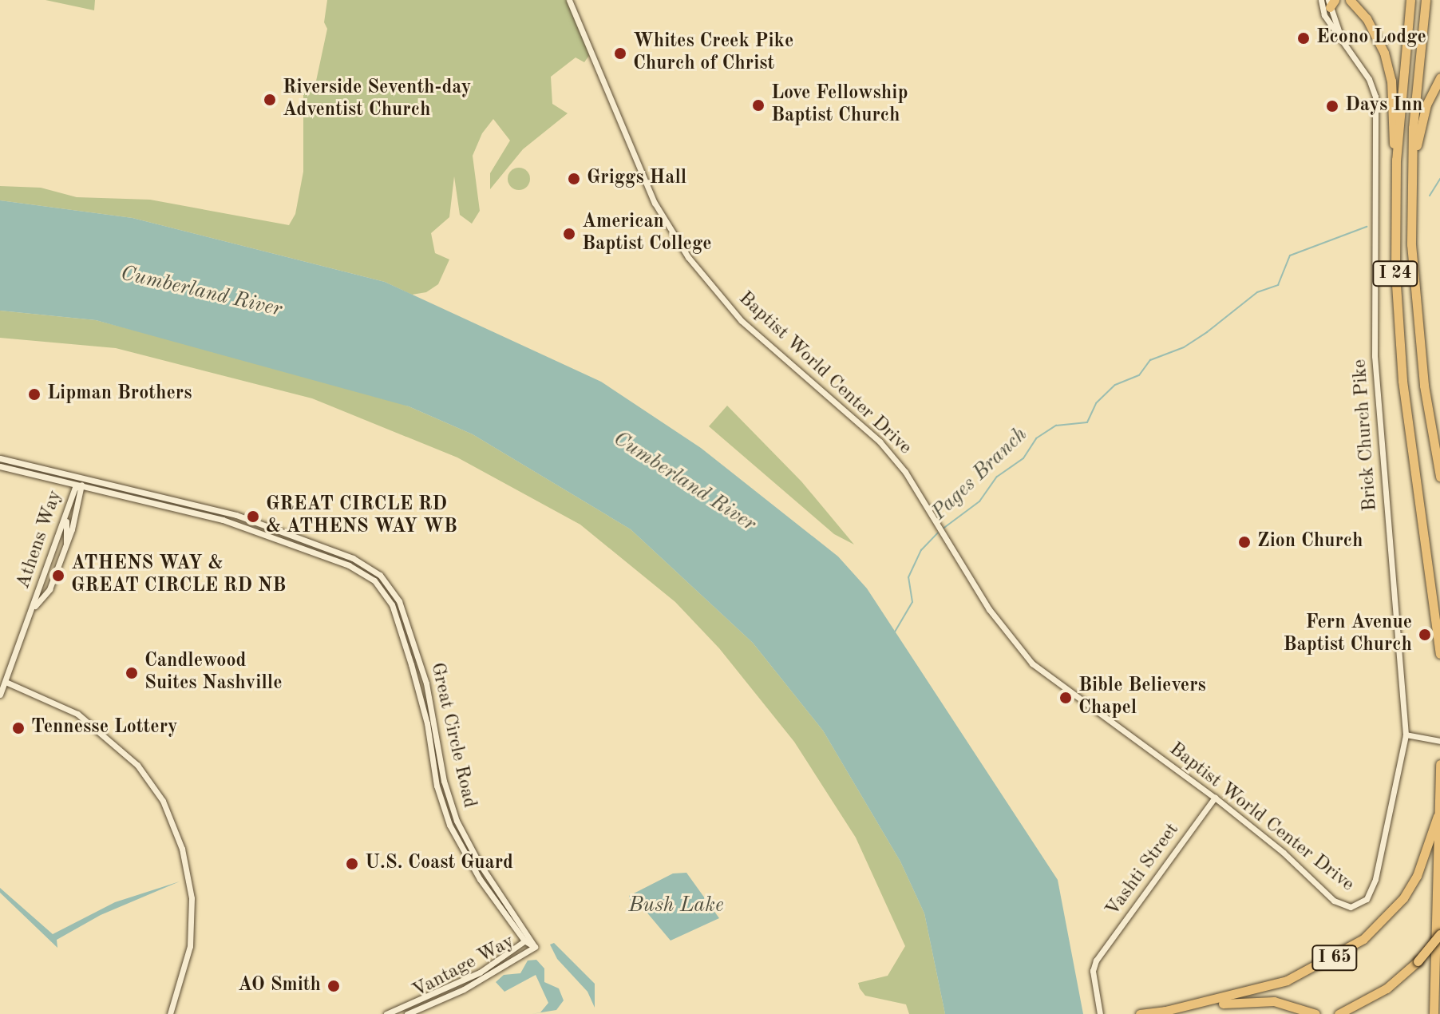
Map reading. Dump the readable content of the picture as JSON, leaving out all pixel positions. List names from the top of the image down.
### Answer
{
  "streets": {
    "highway": ["I 24", "I 65"],
    "street": [
      "Baptist World Center Drive",
      "Brick Church Pike",
      "Athens Way",
      "Great Circle Road",
      "Vashti Street",
      "Vantage Way"
    ]
  },
  "crossings": [
    ["Baptist World Center Drive", "Brick Church Pike"],
    ["Baptist World Center Drive", "Vashti Street"],
    ["Athens Way", "Great Circle Road"],
    ["Great Circle Road", "Vantage Way"]
  ],
  "water": ["Cumberland River", "Pages Branch", "Bush Lake"],
  "places": [
    "Econo Lodge",
    "Whites Creek Pike Church of Christ",
    "Riverside Seventh-day Adventist Church",
    "Love Fellowship Baptist Church",
    "Days Inn",
    "Griggs Hall",
    "American Baptist College",
    "Lipman Brothers",
    "GREAT CIRCLE RD & ATHENS WAY WB",
    "Zion Church",
    "ATHENS WAY & GREAT CIRCLE RD NB",
    "Fern Avenue Baptist Church",
    "Candlewood Suites Nashville",
    "Bible Believers Chapel",
    "Tennesse Lottery",
    "U.S. Coast Guard",
    "AO Smith"
  ]
}
